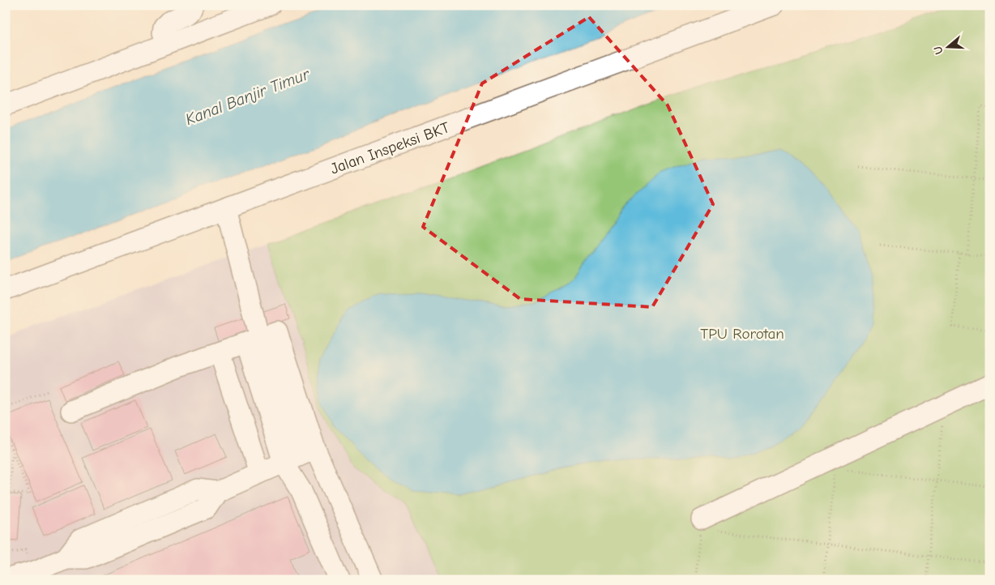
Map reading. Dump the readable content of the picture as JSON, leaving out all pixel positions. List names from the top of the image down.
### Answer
{
  "streets": {
    "street": ["Jalan Inspeksi BKT"]
  },
  "water": ["Kanal Banjir Timur"],
  "parks": ["TPU Rorotan"],
  "north": "left"
}
